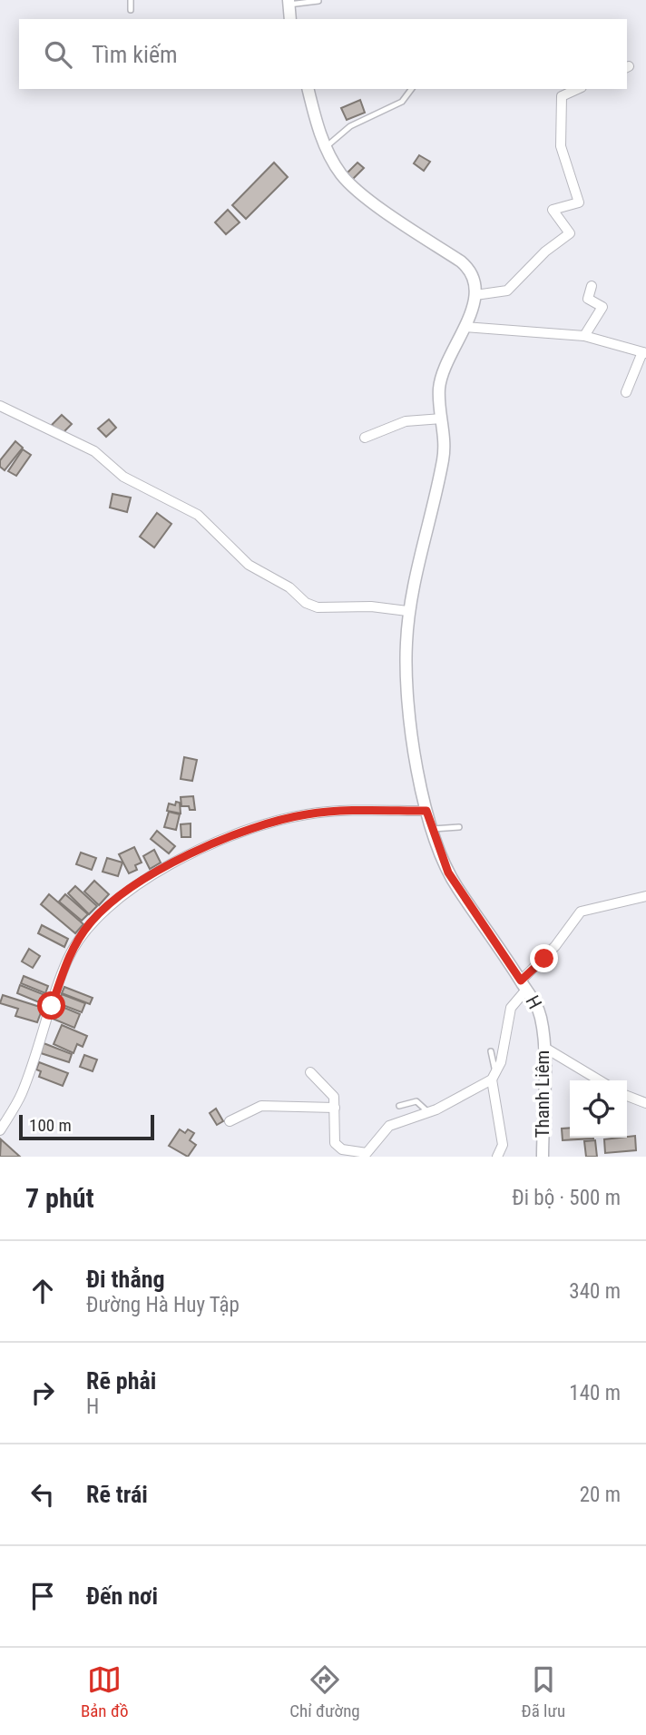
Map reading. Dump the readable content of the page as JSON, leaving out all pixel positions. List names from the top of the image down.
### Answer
{
  "streets": {
    "street": ["H", "Thanh Liêm"]
  },
  "crossings": [
    ["H", "Thanh Liêm"]
  ],
  "scale_bar": "100 m",
  "page": {
    "search": "Tìm kiếm",
    "scale": "100 m",
    "heading": ["7 phút", "Đi bộ · 500 m"],
    "list": [
      ["Đi thẳng", "Đường Hà Huy Tập", "340 m"],
      ["Rẽ phải", "H", "140 m"],
      ["Rẽ trái", "20 m"],
      "Đến nơi"
    ],
    "nav": ["Bản đồ", "Chỉ đường", "Đã lưu"]
  }
}
